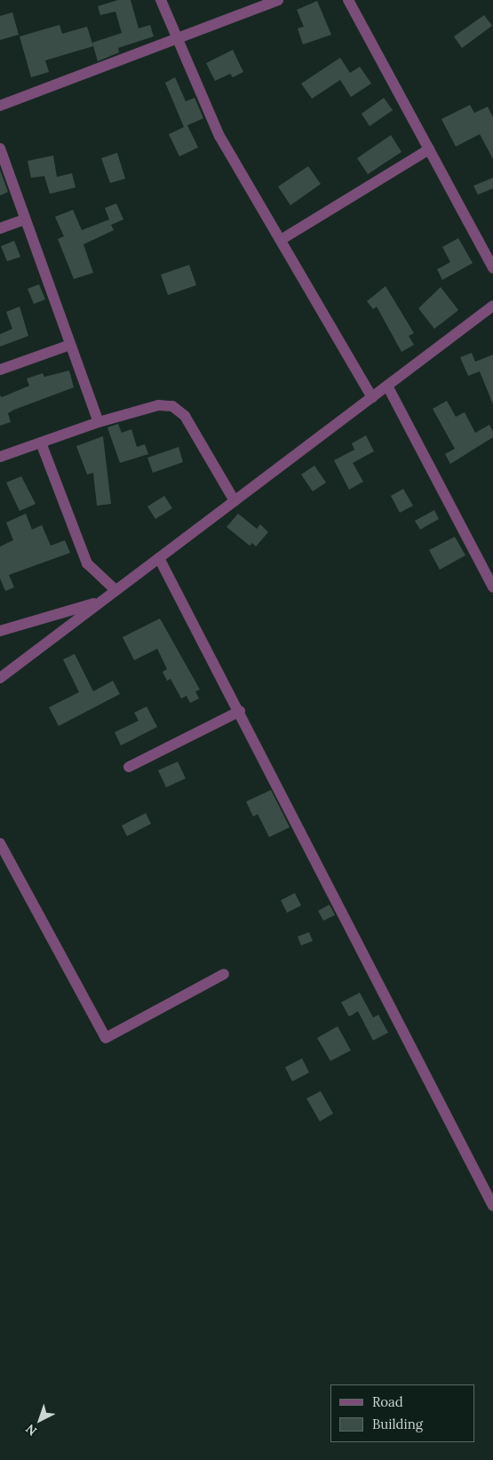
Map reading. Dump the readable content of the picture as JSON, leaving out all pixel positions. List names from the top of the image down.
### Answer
{
  "legend": ["Road", "Building"],
  "north": "bottom left"
}
